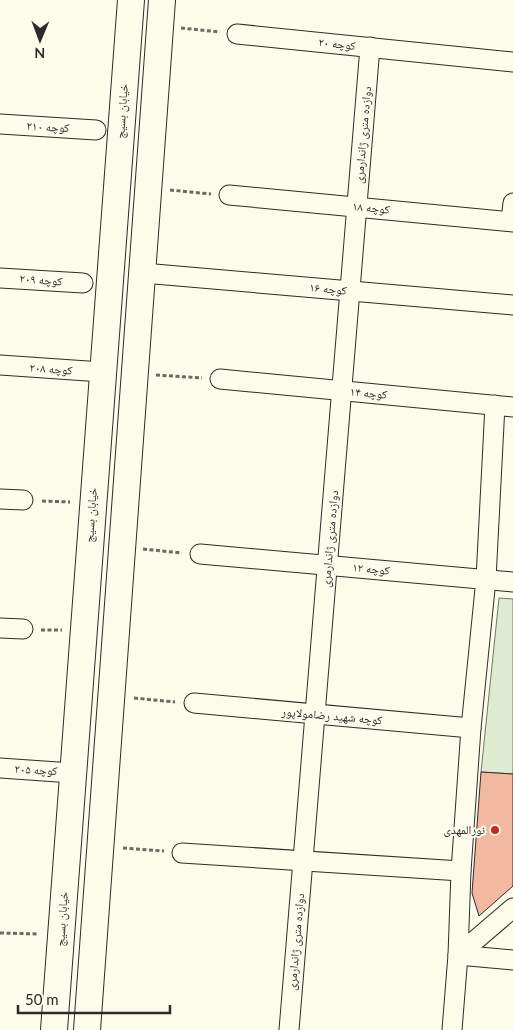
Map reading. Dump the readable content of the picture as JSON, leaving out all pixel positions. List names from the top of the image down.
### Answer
{
  "streets": {
    "main road": ["خیابان بسیج"],
    "street": [
      "۲۰ کوچه",
      "۲۱۰ کوچه",
      "دوازده متری ژاندارمری",
      "۱۸ کوچه",
      "۲۰۹ کوچه",
      "۱۶ کوچه",
      "۲۰۸ کوچه",
      "‍‍ ۱۴ کوچه",
      "۱۲ کوچه",
      "کوچه شهید رضامولاپور",
      "۲۰۵ کوچه"
    ]
  },
  "crossings": [
    ["۲۰ کوچه", "دوازده متری ژاندارمری"],
    ["خیابان بسیج", "۲۰۸ کوچه"],
    ["خیابان بسیج", "۲۰۵ کوچه"],
    ["دوازده متری ژاندارمری", "۱۸ کوچه"],
    ["دوازده متری ژاندارمری", "۱۶ کوچه"],
    ["دوازده متری ژاندارمری", "‍‍ ۱۴ کوچه"],
    ["دوازده متری ژاندارمری", "۱۲ کوچه"],
    ["دوازده متری ژاندارمری", "کوچه شهید رضامولاپور"]
  ],
  "places": ["نورالمهدی"],
  "scale_bar": "50 m",
  "north": "bottom"
}
